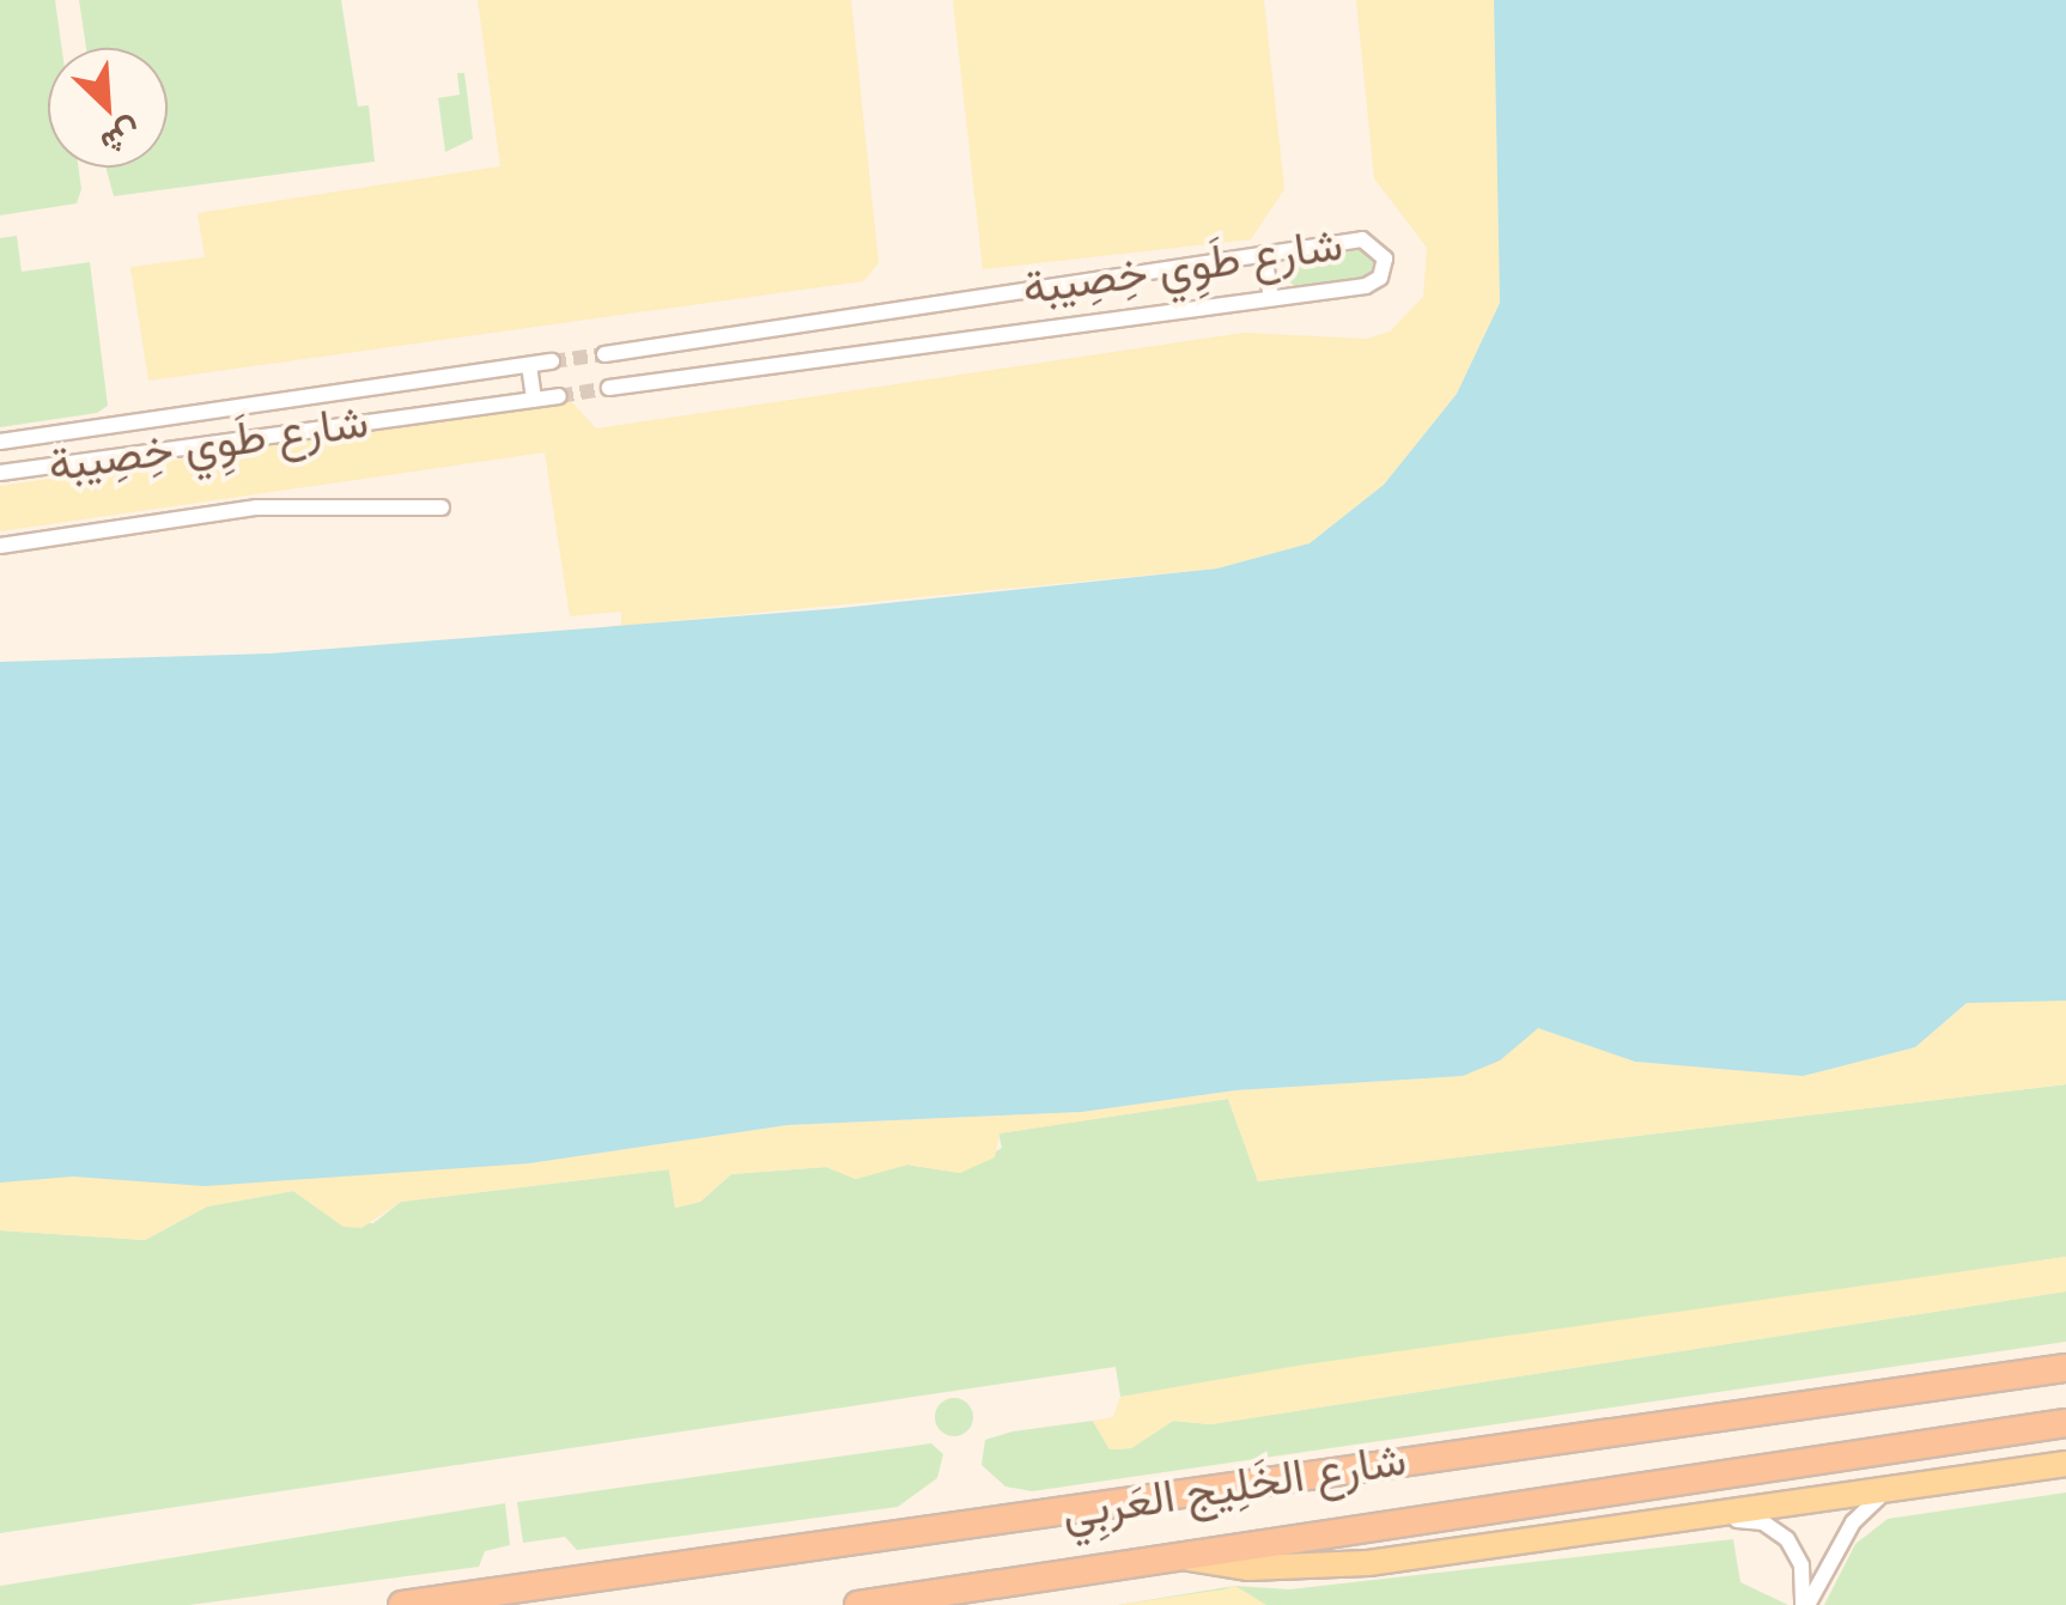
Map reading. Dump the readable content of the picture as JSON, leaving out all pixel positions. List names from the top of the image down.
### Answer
{
  "streets": {
    "highway": ["شارع الخَلِيج العَربِي"],
    "street": ["شارع طَوِي خِصِيبة"]
  },
  "north": "bottom right"
}
